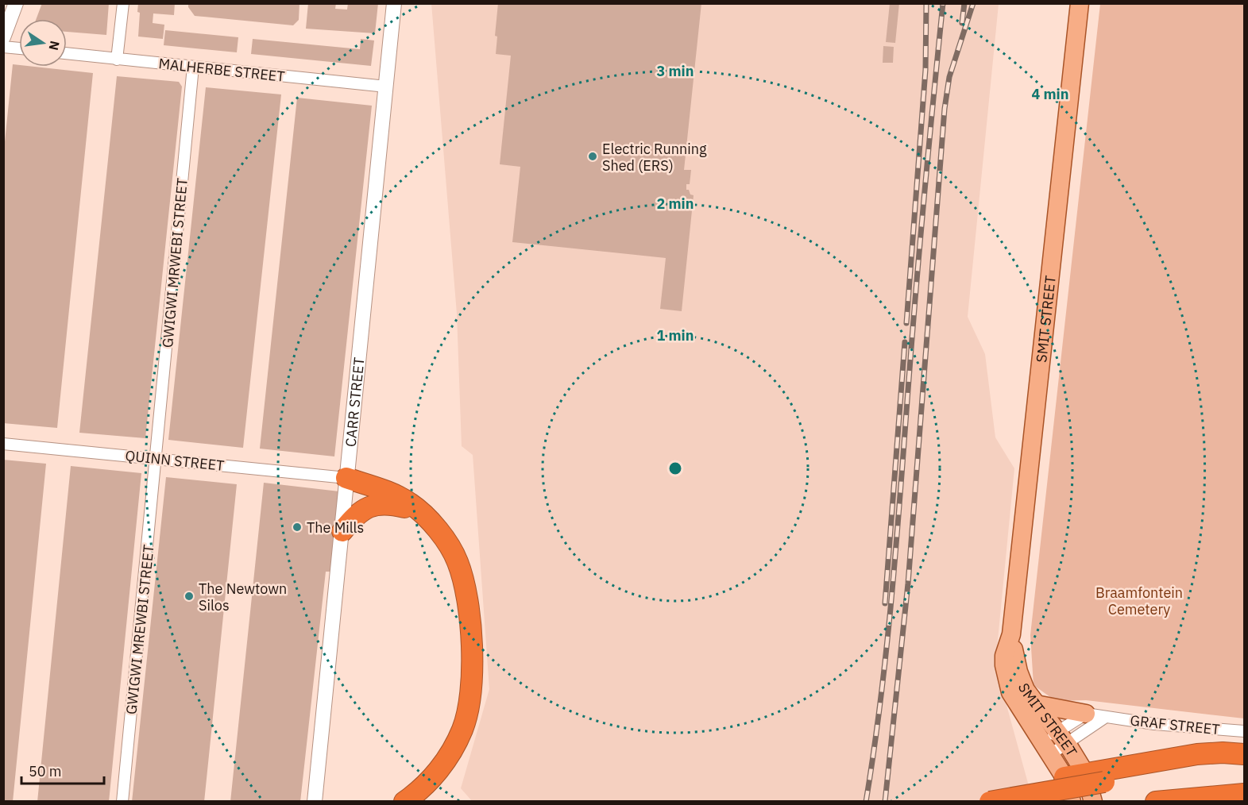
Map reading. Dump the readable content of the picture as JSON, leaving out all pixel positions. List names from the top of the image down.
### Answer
{
  "streets": {
    "main road": ["SMIT STREET"],
    "street": [
      "MALHERBE STREET",
      "GWIGWI MRWEBI STREET",
      "CARR STREET",
      "QUINN STREET",
      "GWIGWI MREWBI STREET",
      "GRAF STREET"
    ]
  },
  "crossings": [
    ["MALHERBE STREET", "GWIGWI MRWEBI STREET"],
    ["MALHERBE STREET", "CARR STREET"],
    ["GWIGWI MRWEBI STREET", "QUINN STREET"],
    ["GWIGWI MRWEBI STREET", "GWIGWI MREWBI STREET"],
    ["CARR STREET", "QUINN STREET"],
    ["QUINN STREET", "GWIGWI MREWBI STREET"]
  ],
  "parks": ["Braamfontein Cemetery"],
  "places": ["Electric Running Shed (ERS)", "The Mills", "The Newtown Silos"],
  "scale_bar": "50 m",
  "north": "right",
  "rings": [
    "3 min",
    "4 min",
    "2 min",
    "1 min"
  ]
}
